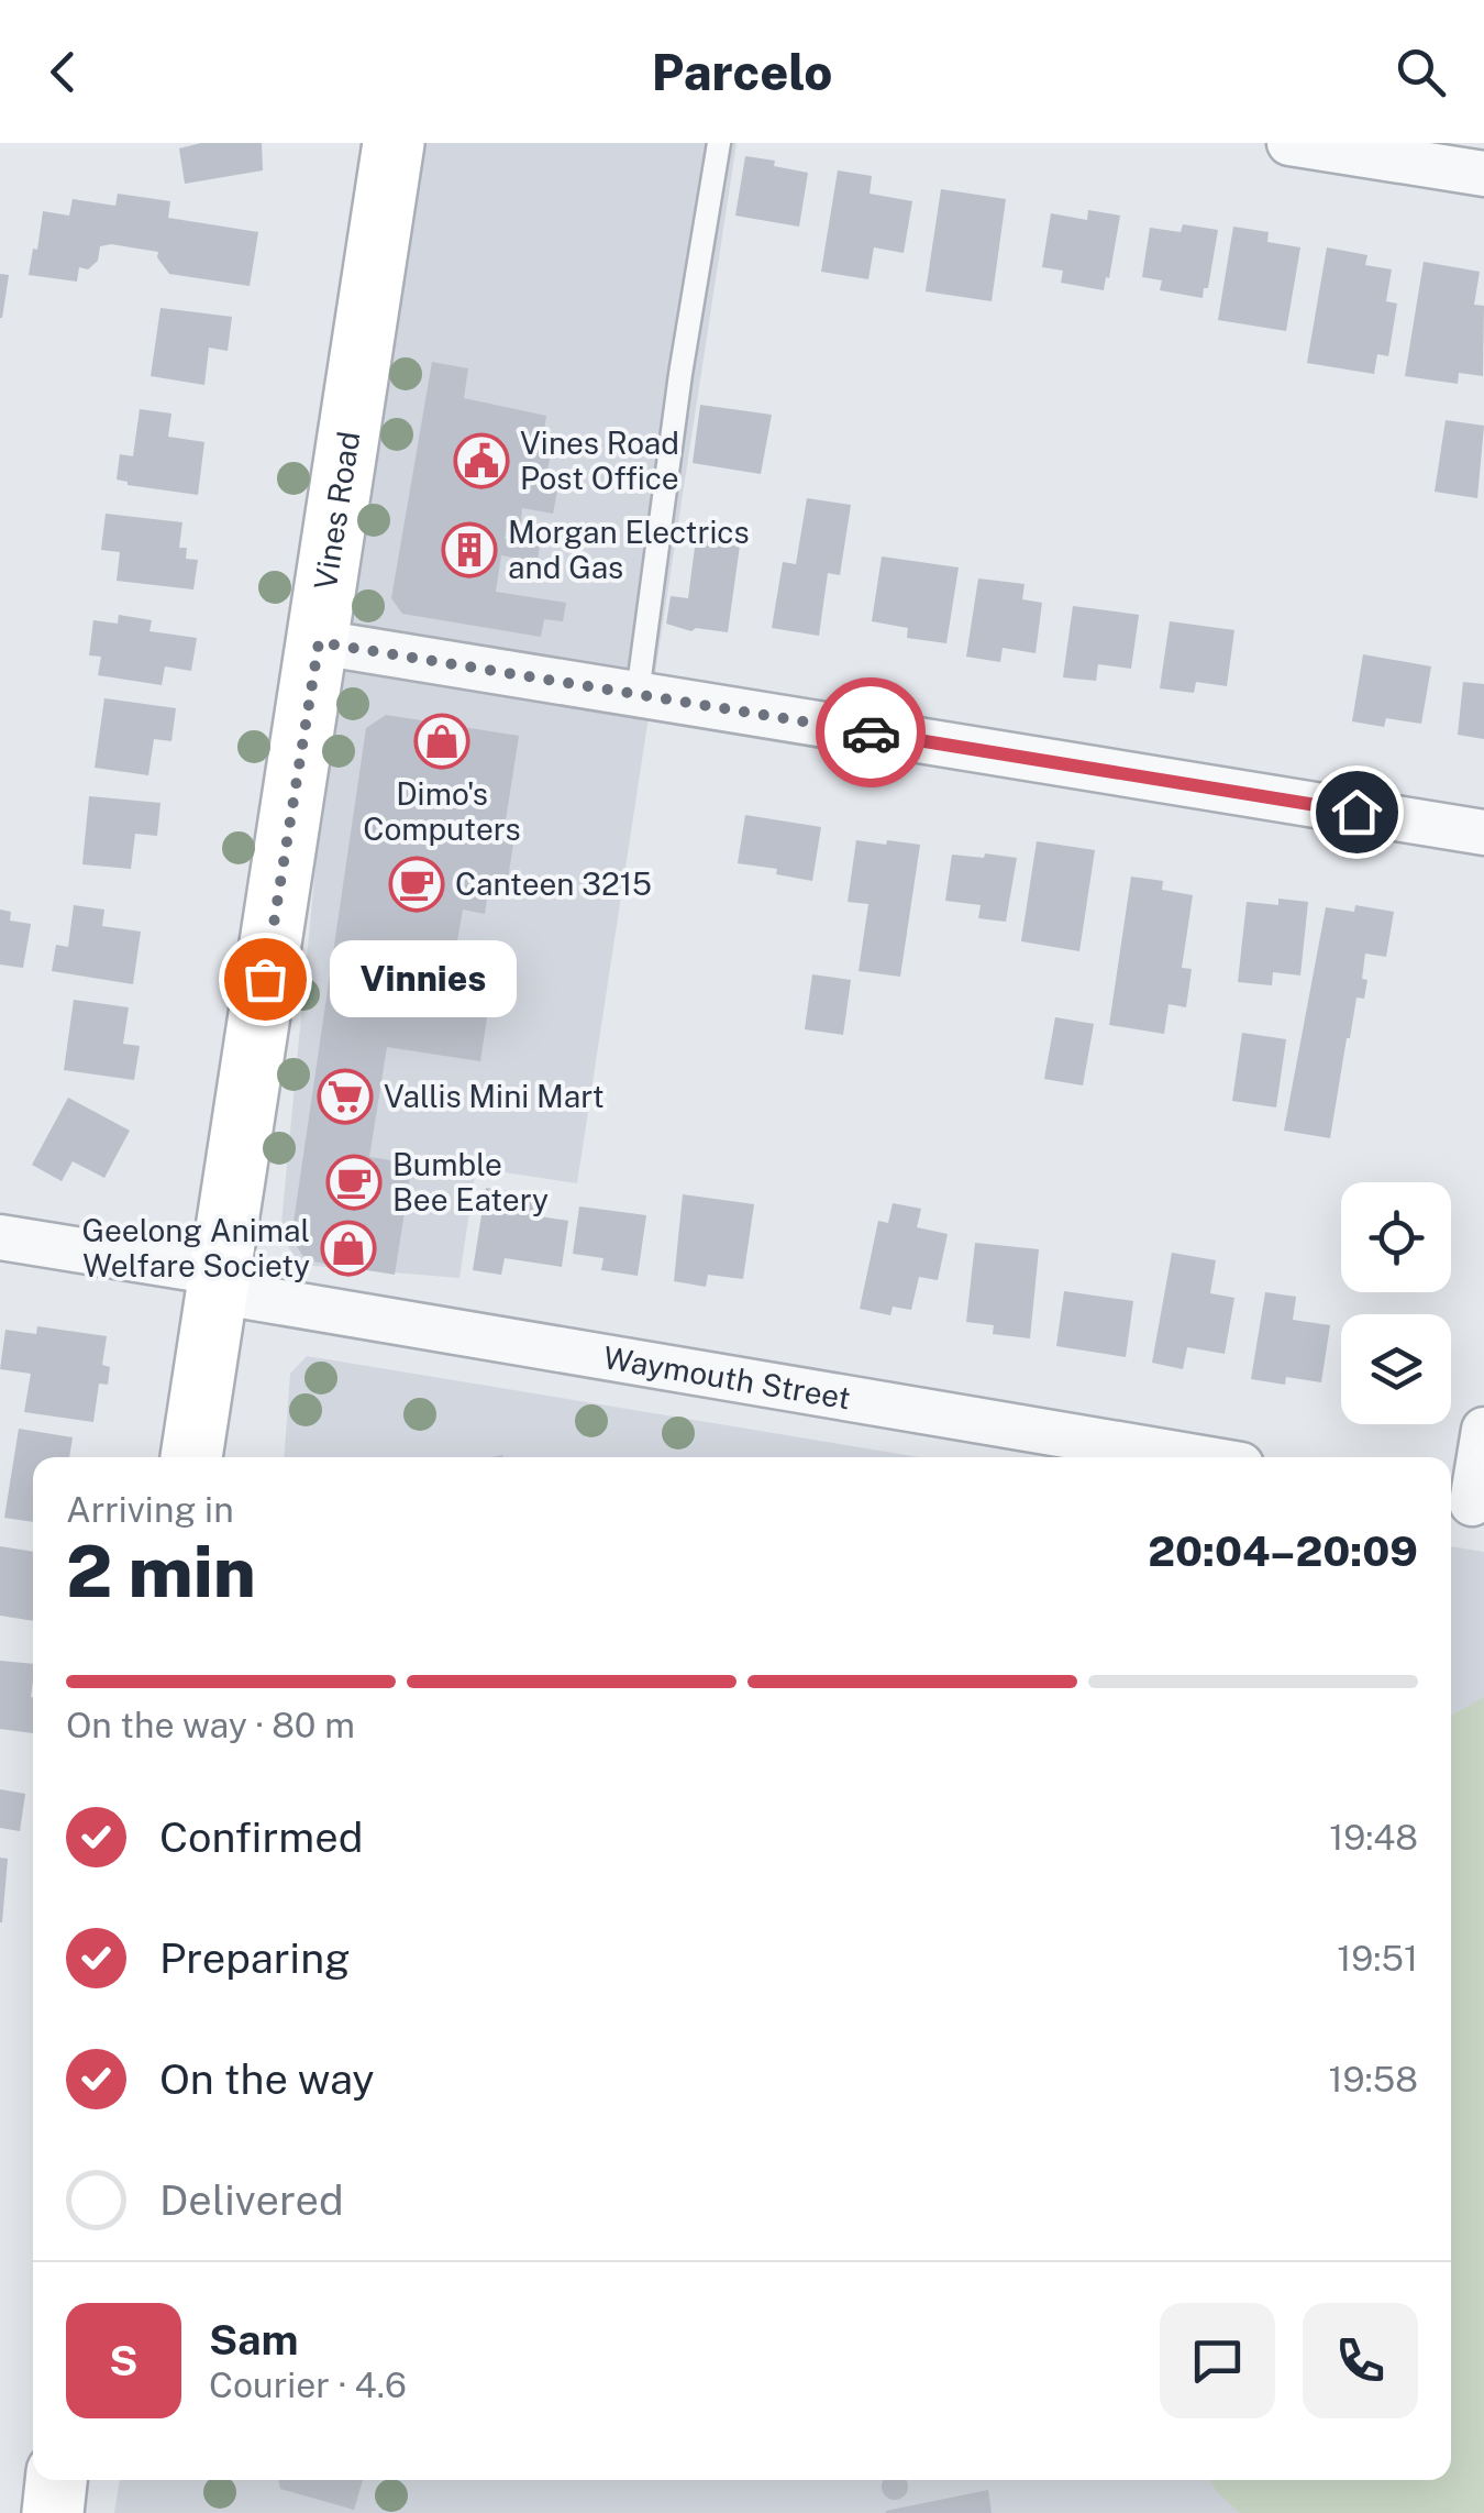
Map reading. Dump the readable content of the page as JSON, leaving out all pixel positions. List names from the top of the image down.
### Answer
{
  "streets": {
    "main road": ["Vines Road"],
    "street": ["Waymouth Street"]
  },
  "crossings": [
    ["Vines Road", "Waymouth Street"]
  ],
  "places": {
    "public building": ["Vines Road Post Office"],
    "building": ["Morgan Electrics and Gas"],
    "shop": ["Dimo's Computers", "Geelong Animal Welfare Society"],
    "cafe": ["Canteen 3215", "Bumble Bee Eatery"],
    "other": ["Vinnies"],
    "supermarket": ["Vallis Mini Mart"]
  },
  "page": {
    "header": "Parcelo",
    "bubble": "Vinnies",
    "heading": ["2 min", "Arriving in", "20:04–20:09"],
    "panel": ["Sam", "Courier · 4.6"],
    "bar": "On the way · 80 m",
    "list": [
      ["Confirmed", "19:48"],
      ["Preparing", "19:51"],
      ["On the way", "19:58"],
      "Delivered"
    ],
    "round": "S"
  }
}
